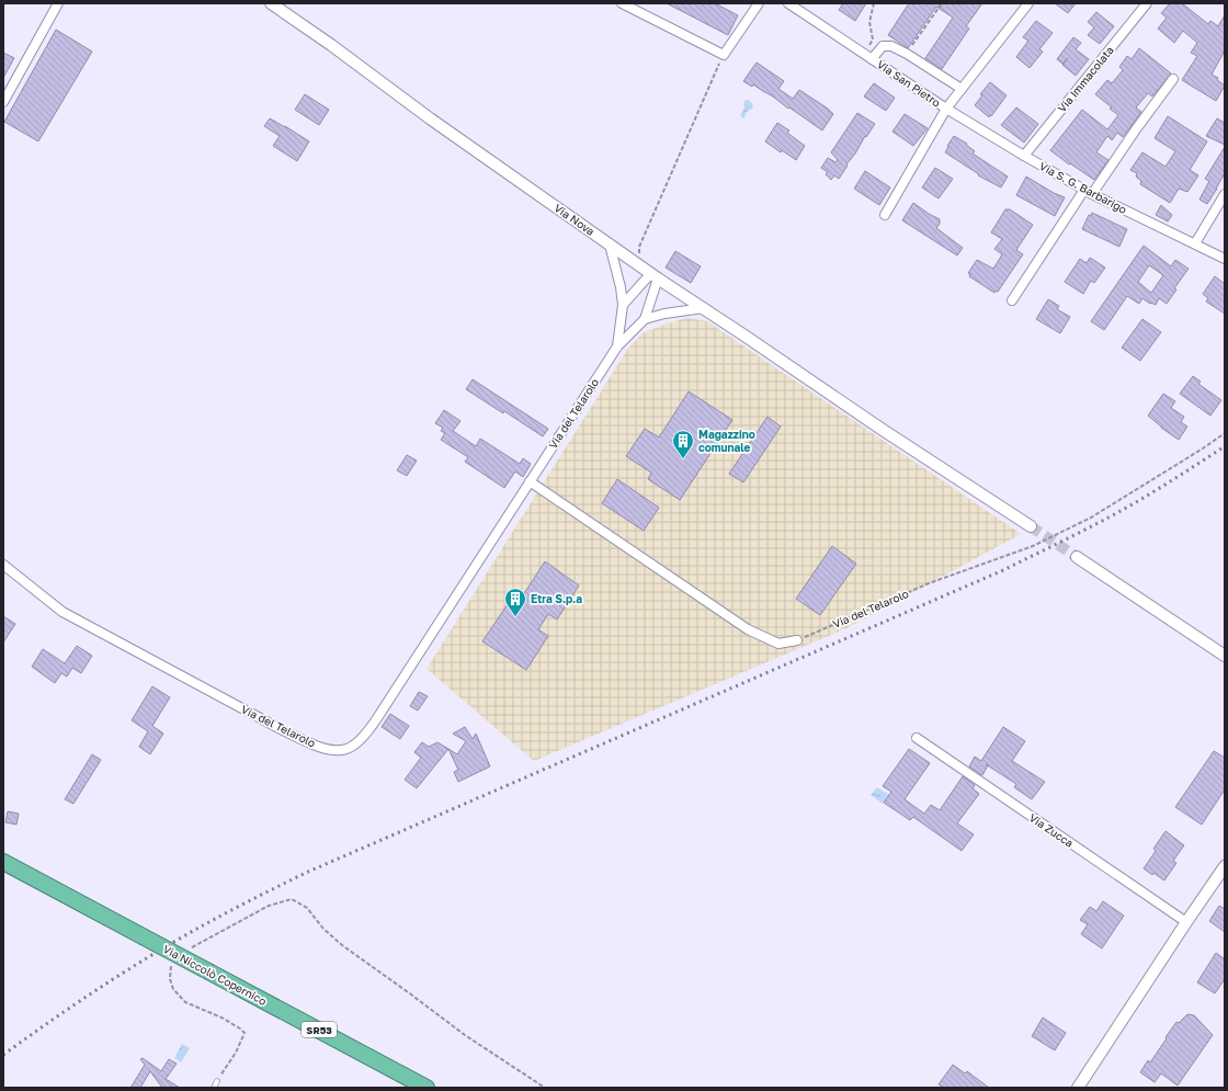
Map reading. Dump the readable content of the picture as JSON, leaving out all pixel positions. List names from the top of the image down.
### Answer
{
  "streets": {
    "highway": ["Via Niccolò Copernico", "SR53"],
    "street": [
      "Via Immacolata",
      "Via San Pietro",
      "Via S. G. Barbarigo",
      "Via Nova",
      "Via del Telarolo",
      "Via Zucca"
    ]
  },
  "crossings": [
    ["Via Immacolata", "Via S. G. Barbarigo"],
    ["Via San Pietro", "Via S. G. Barbarigo"]
  ],
  "places": {
    "building": ["Magazzino comunale", "Etra S.p.a"]
  }
}
